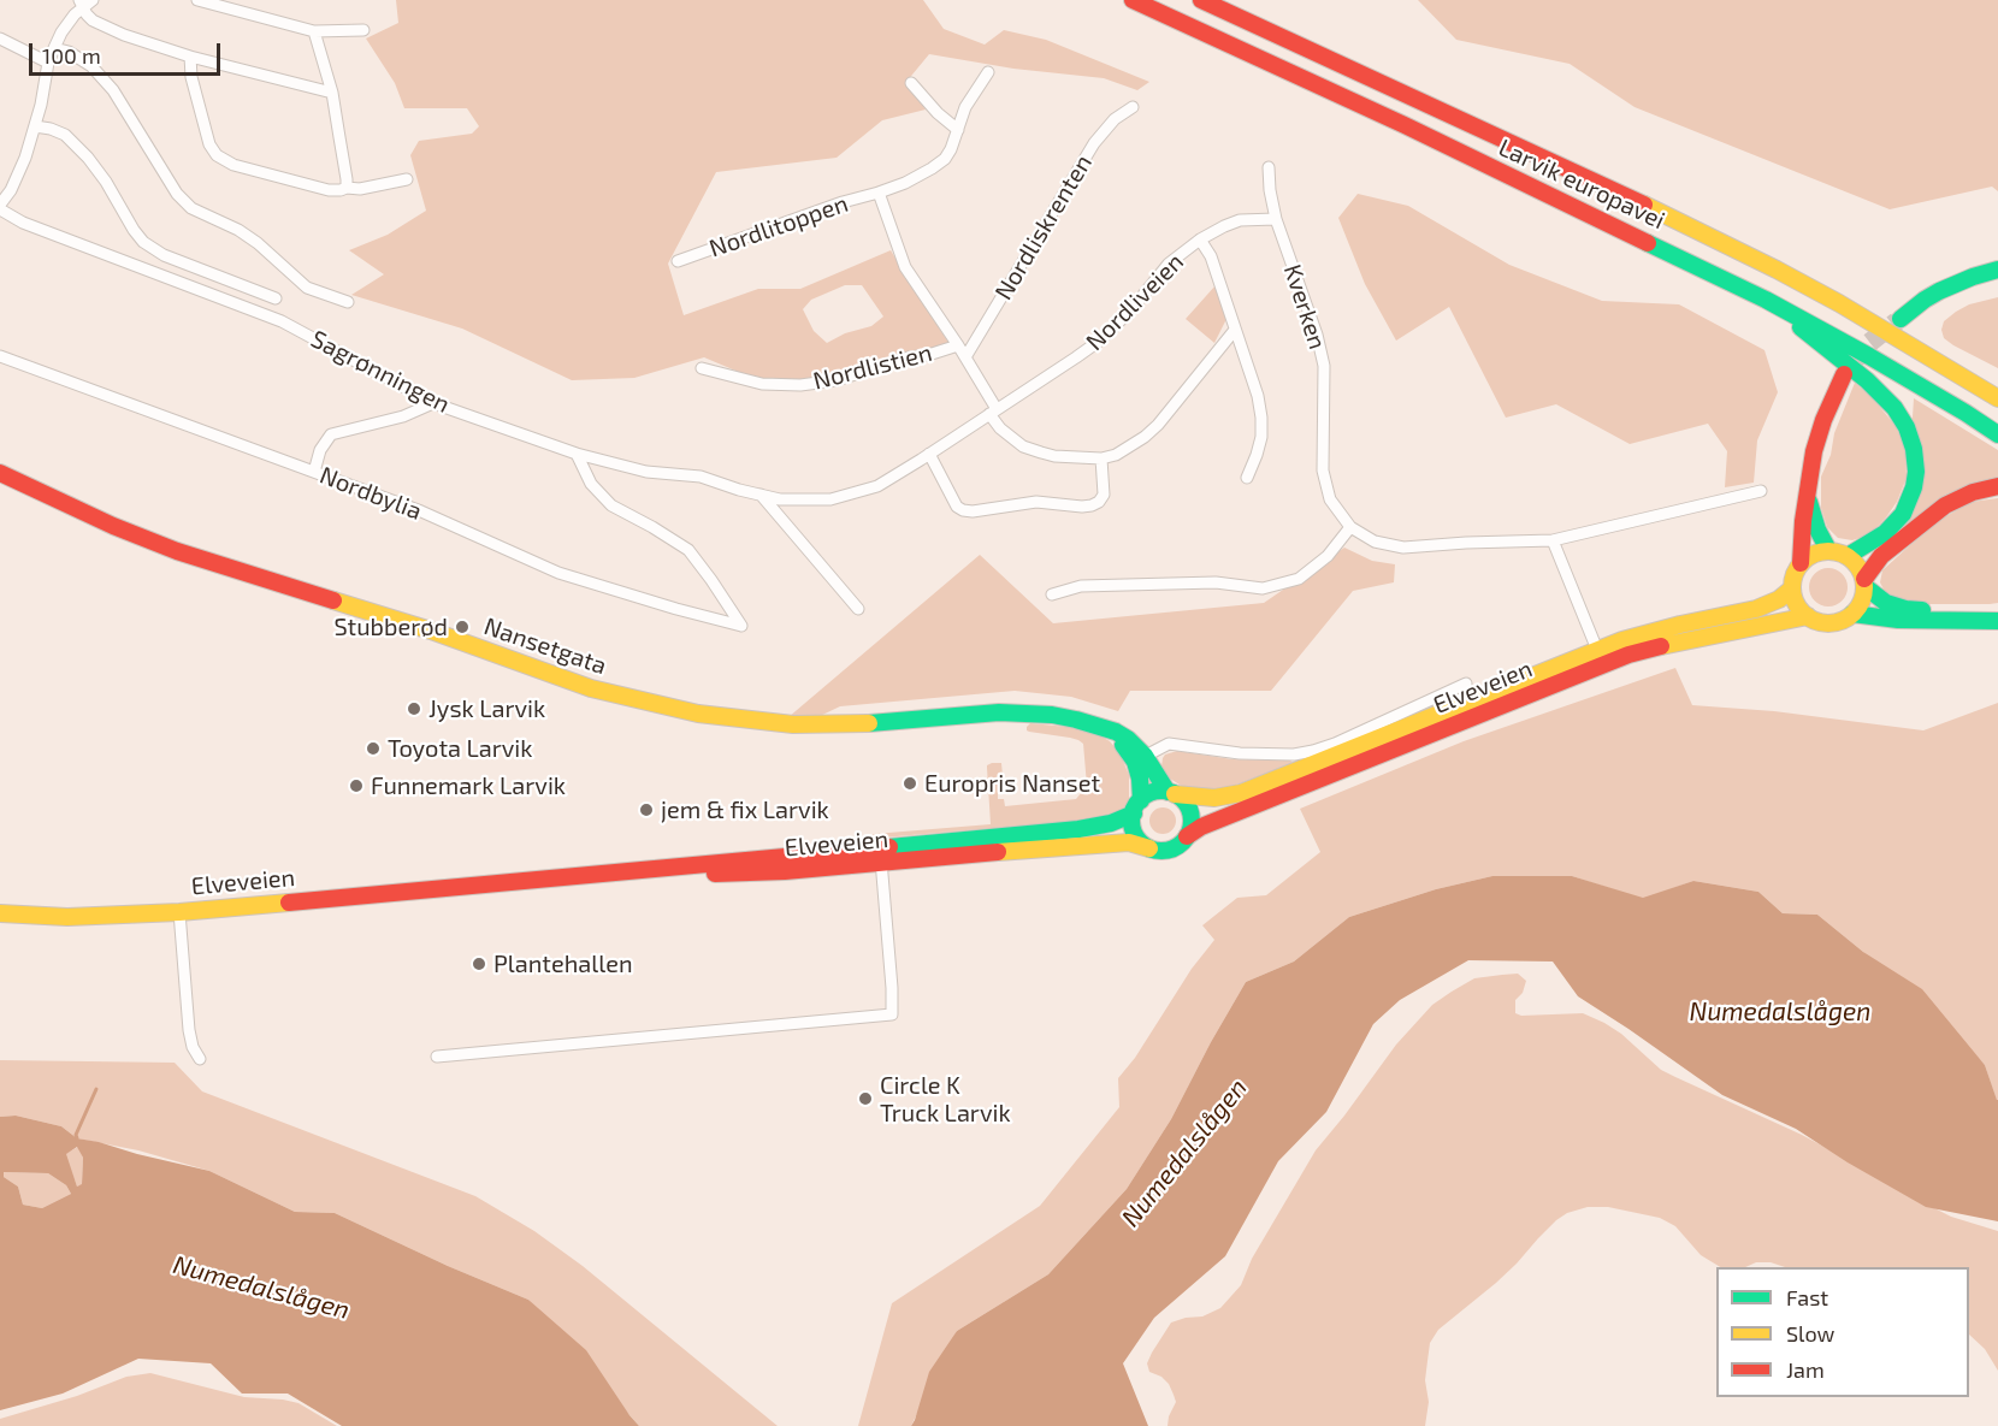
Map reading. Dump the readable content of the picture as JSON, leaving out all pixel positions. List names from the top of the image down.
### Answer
{
  "streets": {
    "main road": ["Larvik europavei", "Nansetgata", "Elveveien"],
    "street": [
      "Nordlitoppen",
      "Nordliskrenten",
      "Nordliveien",
      "Kverken",
      "Nordlistien",
      "Sagrønningen",
      "Nordbylia"
    ]
  },
  "crossings": [
    ["Nordlitoppen", "Nordliskrenten"],
    ["Nordlitoppen", "Nordliveien"],
    ["Nordlitoppen", "Nordlistien"],
    ["Nordliveien", "Kverken"],
    ["Nordliveien", "Sagrønningen"],
    ["Nordliveien", "Nordbylia"],
    ["Sagrønningen", "Nordbylia"],
    ["Nansetgata", "Elveveien"]
  ],
  "water": ["Numedalslågen"],
  "places": [
    "Stubberød",
    "Jysk Larvik",
    "Toyota Larvik",
    "Europris Nanset",
    "Funnemark Larvik",
    "jem & fix Larvik",
    "Plantehallen",
    "Circle K Truck Larvik"
  ],
  "legend": ["Fast", "Slow", "Jam"],
  "scale_bar": "100 m"
}
